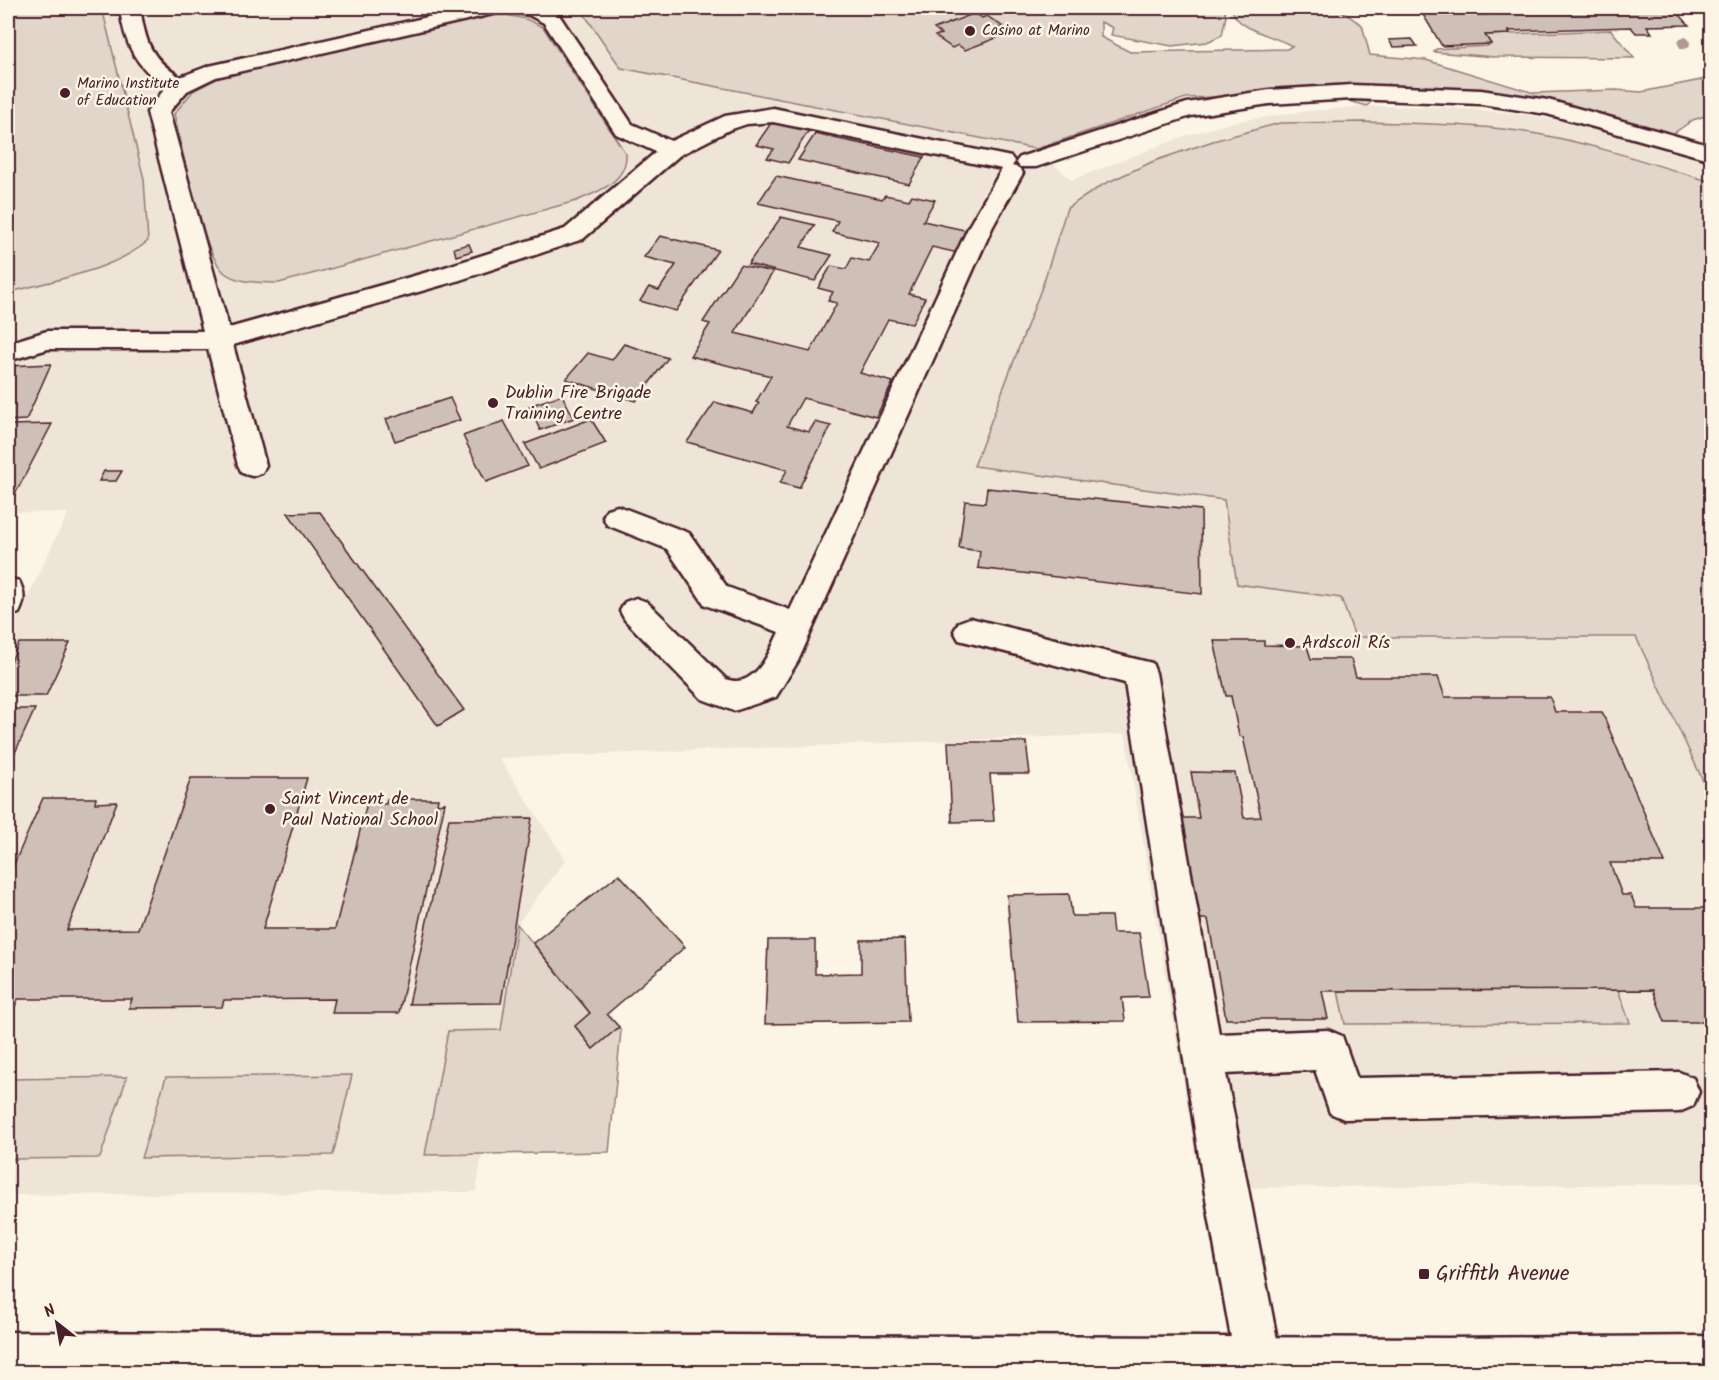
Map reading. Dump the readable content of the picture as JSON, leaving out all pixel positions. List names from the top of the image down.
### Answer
{
  "places": {
    "other": [
      "Casino at Marino",
      "Marino Institute of Education",
      "Dublin Fire Brigade Training Centre",
      "Ardscoil Rís",
      "Saint Vincent de Paul National School"
    ],
    "transit": ["Griffith Avenue"]
  },
  "north": "top left"
}
